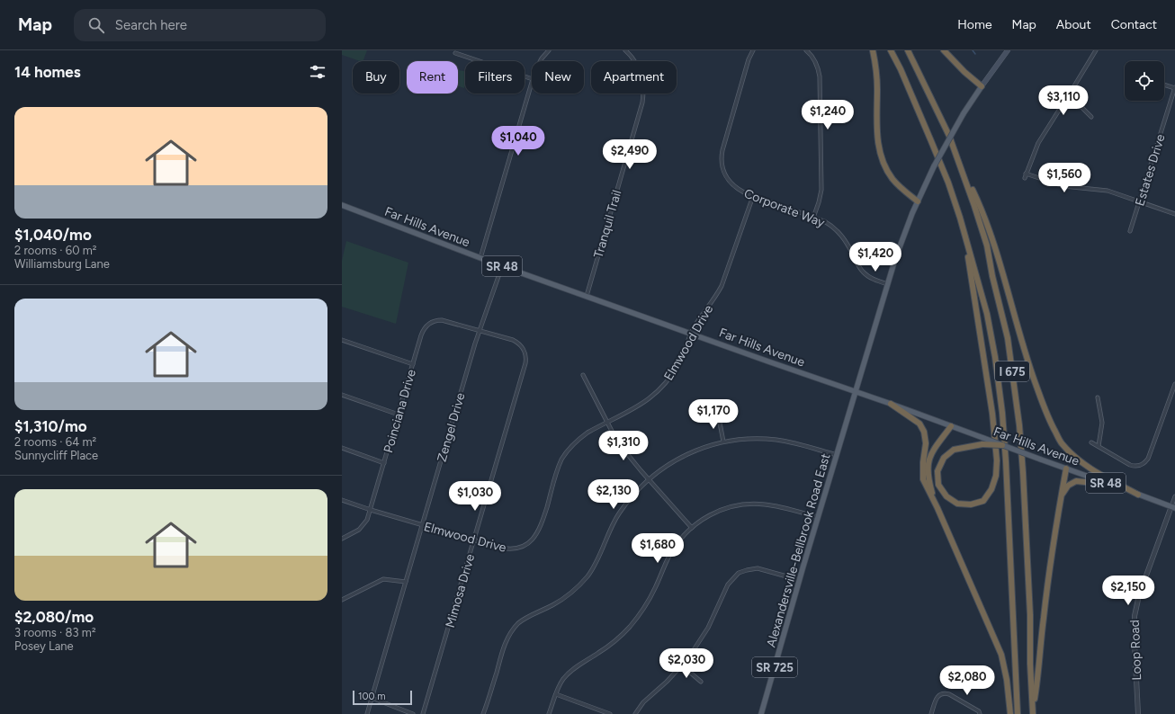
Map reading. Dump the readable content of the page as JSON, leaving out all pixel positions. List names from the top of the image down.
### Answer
{
  "streets": {
    "highway": ["I 675"],
    "main road": [
      "Far Hills Avenue",
      "SR 48",
      "Alexandersville-Bellbrook Road East",
      "SR 725"
    ],
    "street": [
      "Estates Drive",
      "Corporate Way",
      "Tranquil Trail",
      "Elmwood Drive",
      "Poinciana Drive",
      "Zengel Drive",
      "Mimosa Drive",
      "Loop Road"
    ]
  },
  "crossings": [
    ["Corporate Way", "Elmwood Drive"],
    ["Corporate Way", "Alexandersville-Bellbrook Road East"],
    ["Tranquil Trail", "Far Hills Avenue"],
    ["Far Hills Avenue", "Elmwood Drive"],
    ["Far Hills Avenue", "Zengel Drive"],
    ["Far Hills Avenue", "Alexandersville-Bellbrook Road East"],
    ["Far Hills Avenue", "Loop Road"],
    ["Elmwood Drive", "Poinciana Drive"],
    ["Elmwood Drive", "Zengel Drive"],
    ["Elmwood Drive", "Mimosa Drive"],
    ["Poinciana Drive", "Zengel Drive"],
    ["Poinciana Drive", "Mimosa Drive"],
    ["Zengel Drive", "Mimosa Drive"]
  ],
  "scale_bar": "100 m",
  "page": {
    "header": "Map",
    "search": "Search here",
    "nav": [
      "Home",
      "Map",
      "About",
      "Contact"
    ],
    "heading": "14 homes",
    "chip": [
      "Buy",
      "Rent",
      "Filters",
      "New",
      "Apartment"
    ],
    "price": [
      "$3,110",
      "$1,240",
      "$1,040",
      "$2,490",
      "$1,560",
      "$1,420",
      "$1,170",
      "$1,310",
      "$2,130",
      "$1,030",
      "$1,680",
      "$2,150",
      "$2,030",
      "$2,080"
    ],
    "list": [
      {
        "name": "$1,040/mo",
        "note": "2 rooms · 60 m² · Williamsburg Lane"
      },
      {
        "name": "$1,310/mo",
        "note": "2 rooms · 64 m² · Sunnycliff Place"
      },
      {
        "name": "$2,080/mo",
        "note": "3 rooms · 83 m² · Posey Lane"
      }
    ],
    "scale": "100 m"
  }
}
